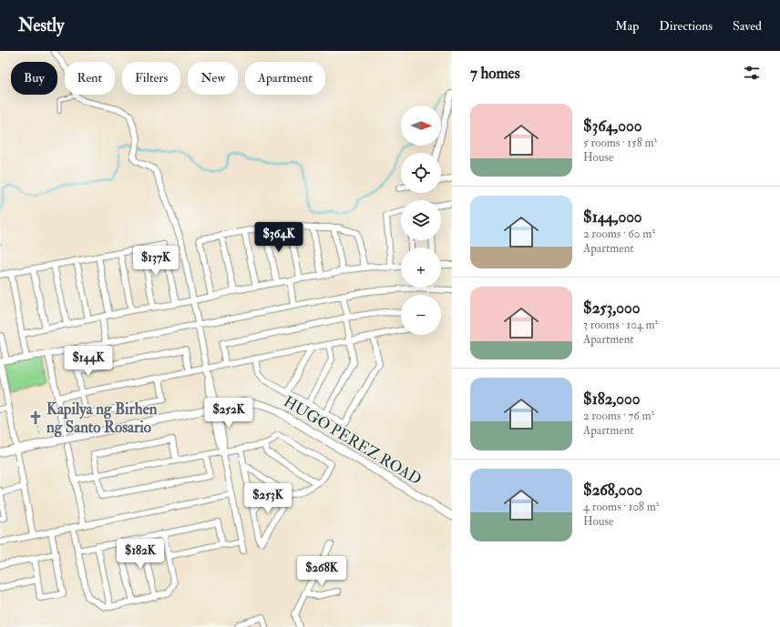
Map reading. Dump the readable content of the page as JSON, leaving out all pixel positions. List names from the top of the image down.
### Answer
{
  "streets": {
    "street": ["HUGO PEREZ ROAD"]
  },
  "places": {
    "church": ["Kapilya ng Birhen ng Santo Rosario"]
  },
  "north": "right",
  "page": {
    "header": "Nestly",
    "nav": ["Map", "Directions", "Saved"],
    "heading": "7 homes",
    "chip": [
      "Buy",
      "Rent",
      "Filters",
      "New",
      "Apartment"
    ],
    "list": [
      {
        "name": "$364,000",
        "note": "5 rooms · 158 m² · House"
      },
      {
        "name": "$144,000",
        "note": "2 rooms · 60 m² · Apartment"
      },
      {
        "name": "$253,000",
        "note": "3 rooms · 104 m² · Apartment"
      },
      {
        "name": "$182,000",
        "note": "2 rooms · 76 m² · Apartment"
      },
      {
        "name": "$268,000",
        "note": "4 rooms · 108 m² · House"
      }
    ],
    "map_buttons": ["+", "−"],
    "price": [
      "$364K",
      "$137K",
      "$144K",
      "$252K",
      "$253K",
      "$182K",
      "$268K"
    ]
  }
}
